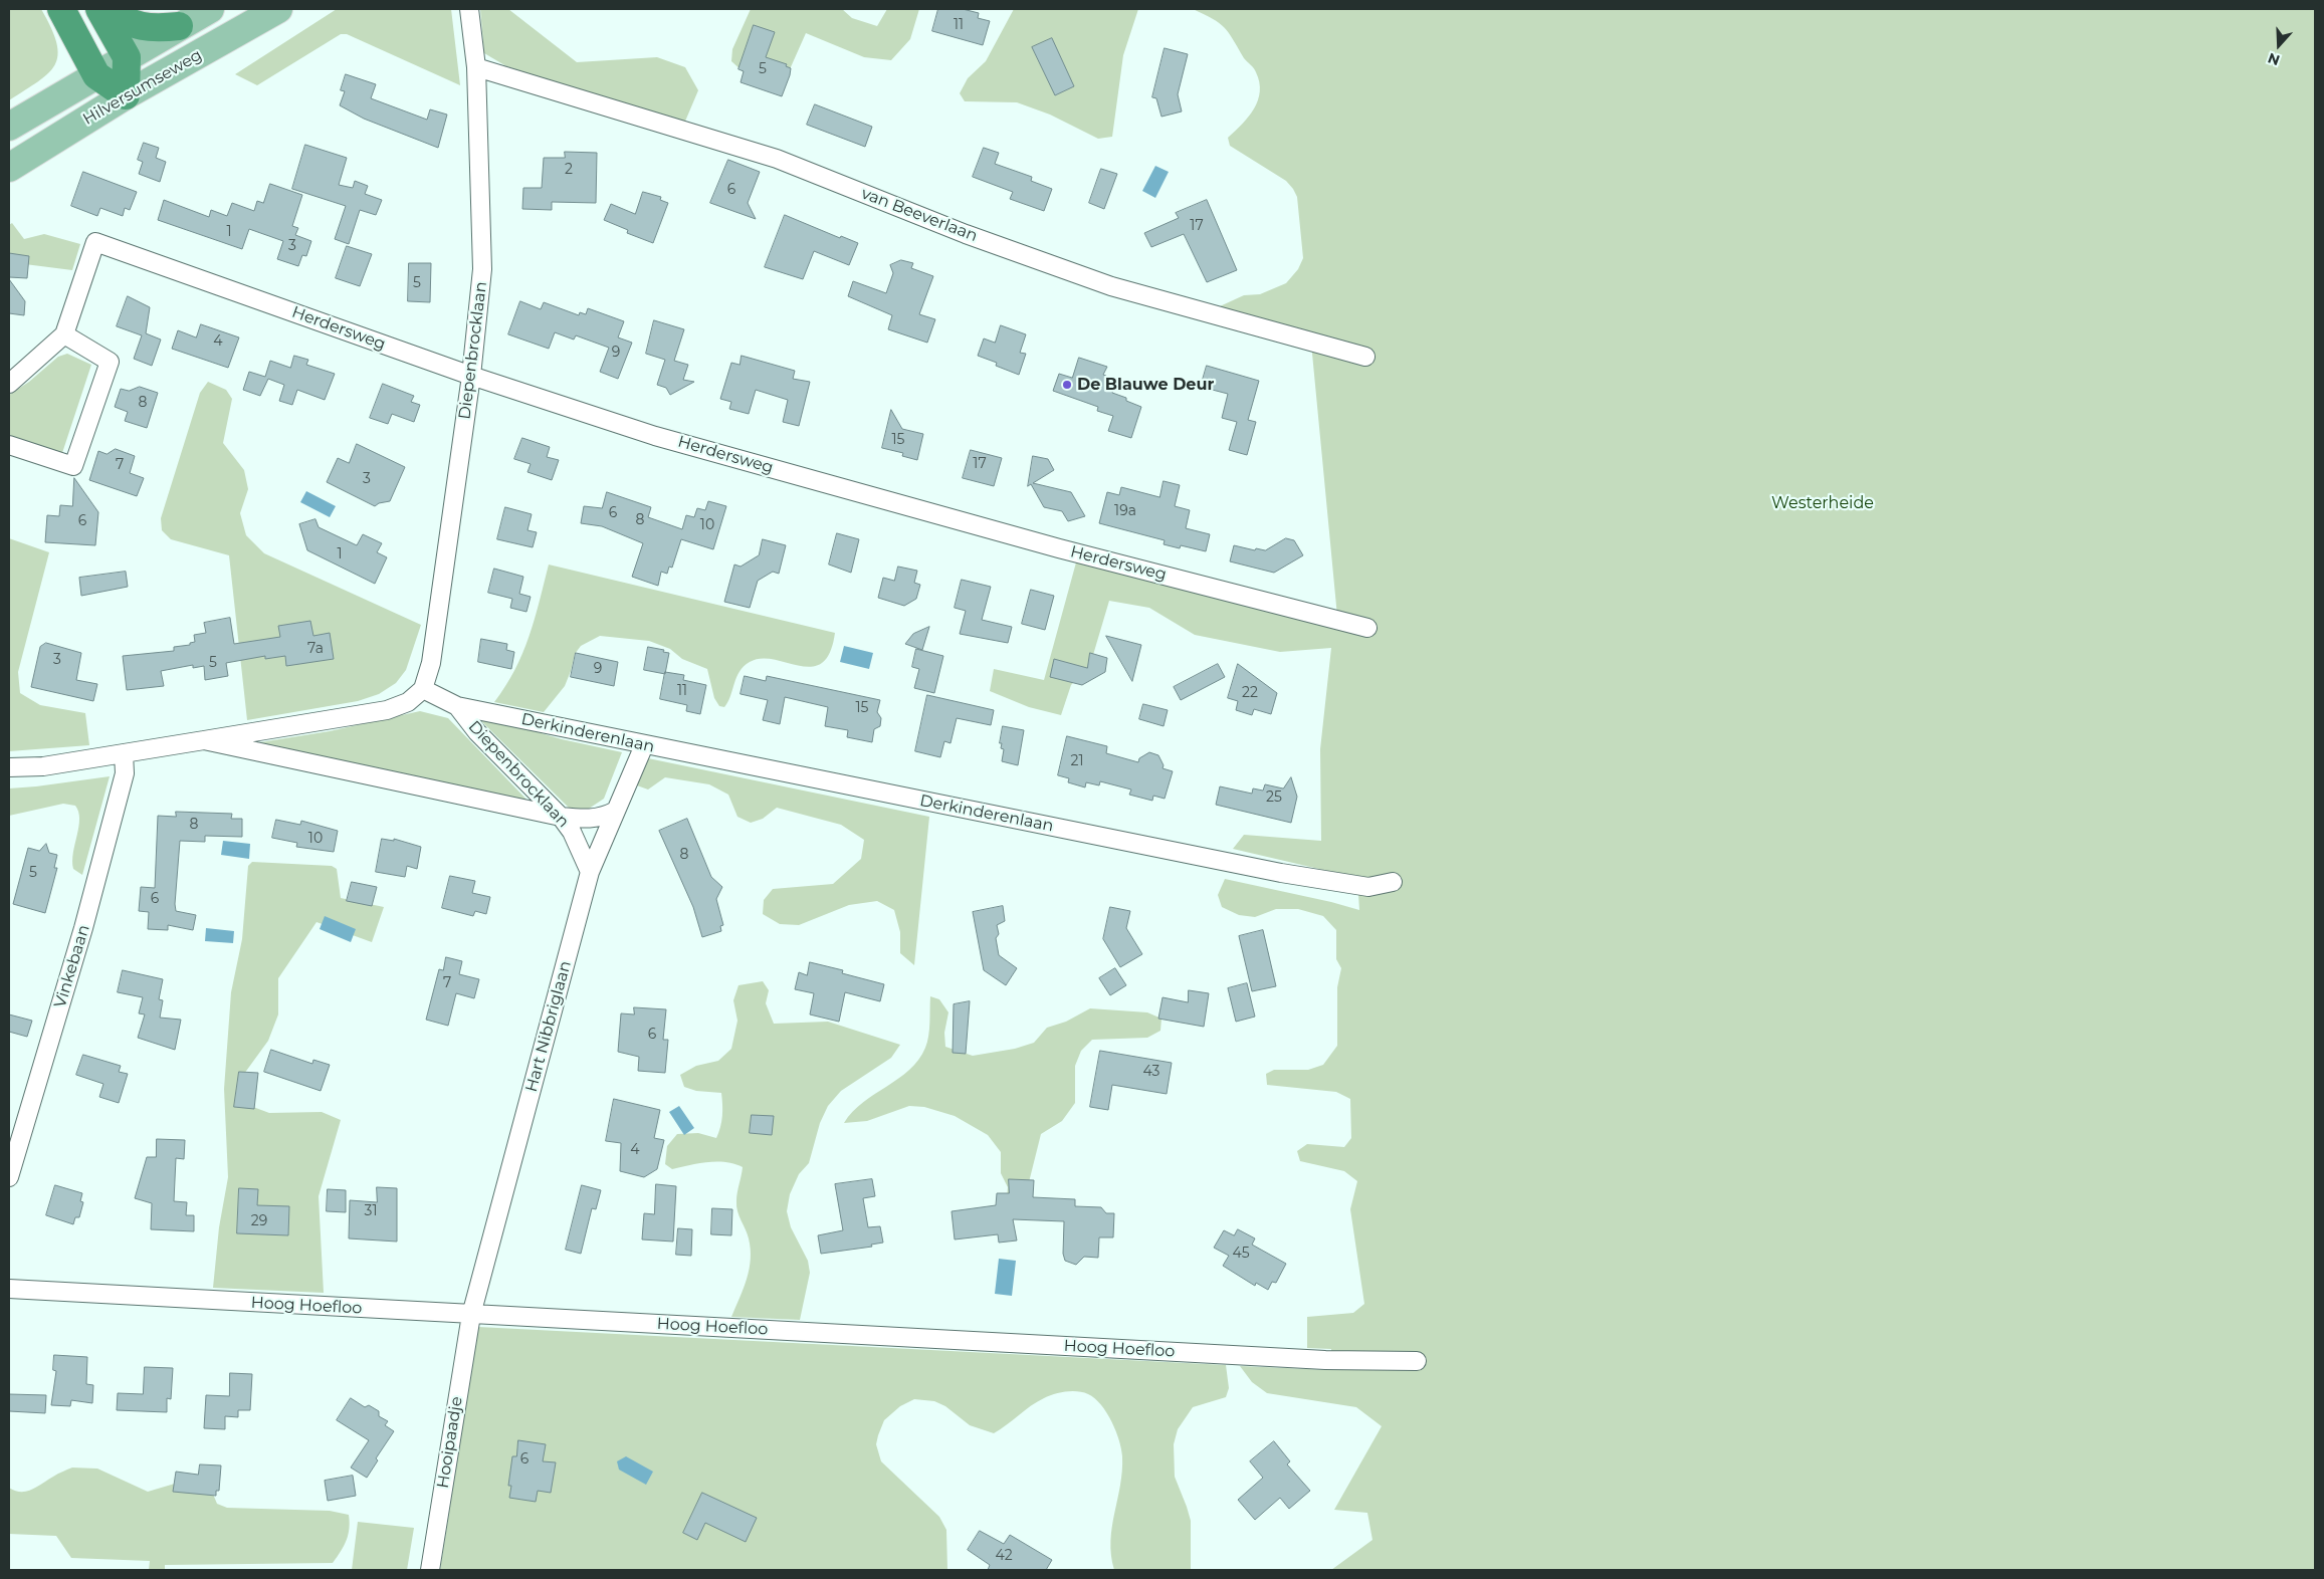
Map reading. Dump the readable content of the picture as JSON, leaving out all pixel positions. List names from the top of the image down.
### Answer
{
  "streets": {
    "main road": ["Hilversumseweg"],
    "street": [
      "van Beeverlaan",
      "Herdersweg",
      "Diepenbrocklaan",
      "Derkinderenlaan",
      "Vinkebaan",
      "Hart Nibbriglaan",
      "Hoog Hoefloo",
      "Hooipaadje"
    ]
  },
  "crossings": [
    ["van Beeverlaan", "Diepenbrocklaan"],
    ["Herdersweg", "Diepenbrocklaan"],
    ["Diepenbrocklaan", "Derkinderenlaan"],
    ["Diepenbrocklaan", "Hart Nibbriglaan"],
    ["Derkinderenlaan", "Hart Nibbriglaan"],
    ["Hart Nibbriglaan", "Hoog Hoefloo"],
    ["Hart Nibbriglaan", "Hooipaadje"],
    ["Hoog Hoefloo", "Hooipaadje"]
  ],
  "parks": ["Westerheide"],
  "places": ["De Blauwe Deur"],
  "house_numbers": [
    "11",
    "5",
    "2",
    "6",
    "17",
    "1",
    "3",
    "5",
    "4",
    "9",
    "8",
    "15",
    "17",
    "7",
    "3",
    "19a",
    "6",
    "8",
    "6",
    "10",
    "1",
    "7a",
    "3",
    "5",
    "9",
    "11",
    "22",
    "15",
    "21",
    "25",
    "8",
    "10",
    "8",
    "5",
    "6",
    "7",
    "6",
    "43",
    "4",
    "31",
    "29",
    "45",
    "6",
    "42"
  ],
  "north": "bottom"
}
